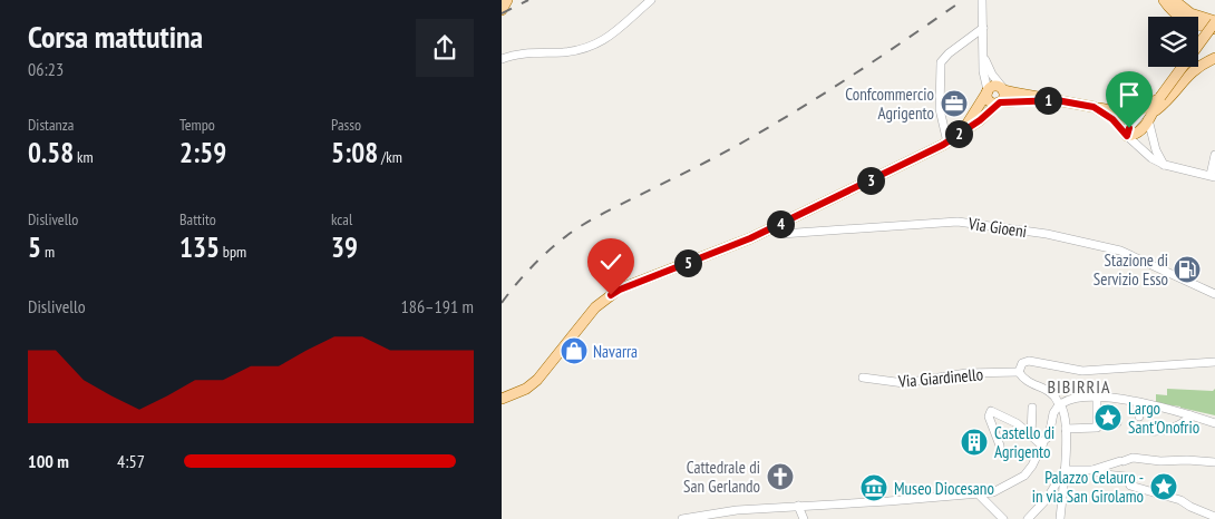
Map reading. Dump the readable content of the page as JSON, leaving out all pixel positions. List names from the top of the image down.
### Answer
{
  "streets": {
    "street": ["Via Gioeni", "Via Giardinello"]
  },
  "districts": ["BIBIRRIA"],
  "places": {
    "office": ["Confcommercio Agrigento"],
    "fuel station": ["Stazione di Servizio Esso"],
    "shop": ["Navarra"],
    "place": ["Largo Sant'Onofrio", "Palazzo Celauro - in via San Girolamo"],
    "building": ["Castello di Agrigento"],
    "church": ["Cattedrale di San Gerlando"],
    "museum": ["Museo Diocesano"]
  },
  "page": {
    "heading": ["Corsa mattutina", "06:23"],
    "pins": [
      "1",
      "2",
      "3",
      "4",
      "5"
    ],
    "stats": [
      ["Distanza", "0.58 km"],
      ["Tempo", "2:59"],
      ["Passo", "5:08 /km"],
      ["Dislivello", "5 m"],
      ["Battito", "135 bpm"],
      ["kcal", "39"]
    ],
    "chart": ["Dislivello", "186–191 m"],
    "list": [
      {
        "name": "100 m",
        "note": "4:57"
      }
    ]
  }
}
